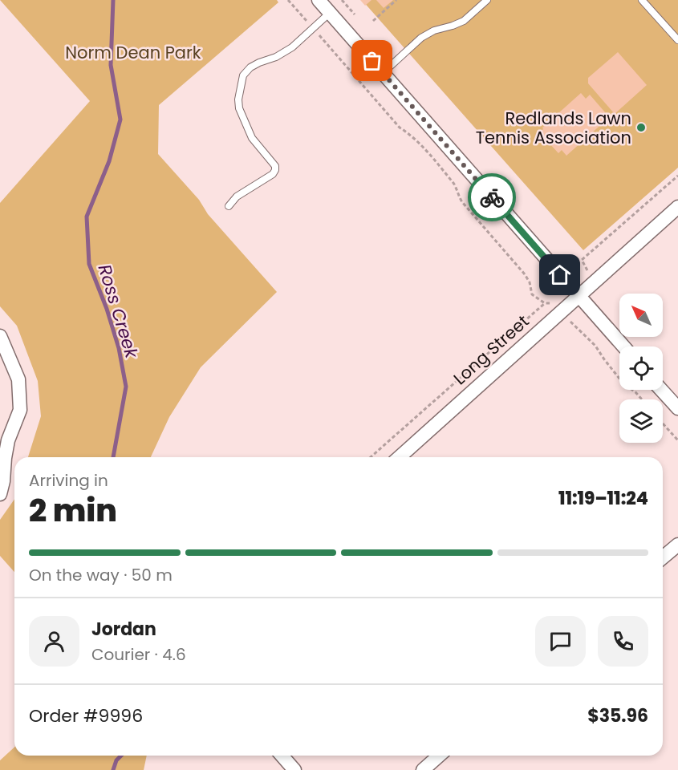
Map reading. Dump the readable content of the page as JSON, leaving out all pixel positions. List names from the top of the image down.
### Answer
{
  "streets": {
    "street": ["Long Street"]
  },
  "water": ["Ross Creek"],
  "parks": ["Norm Dean Park"],
  "places": ["Redlands Lawn Tennis Association"],
  "north": "top left",
  "page": {
    "heading": ["2 min", "Arriving in", "11:19–11:24"],
    "panel": [
      "Jordan",
      "Courier · 4.6",
      "Order #9996",
      "$35.96"
    ],
    "bar": "On the way · 50 m"
  }
}
